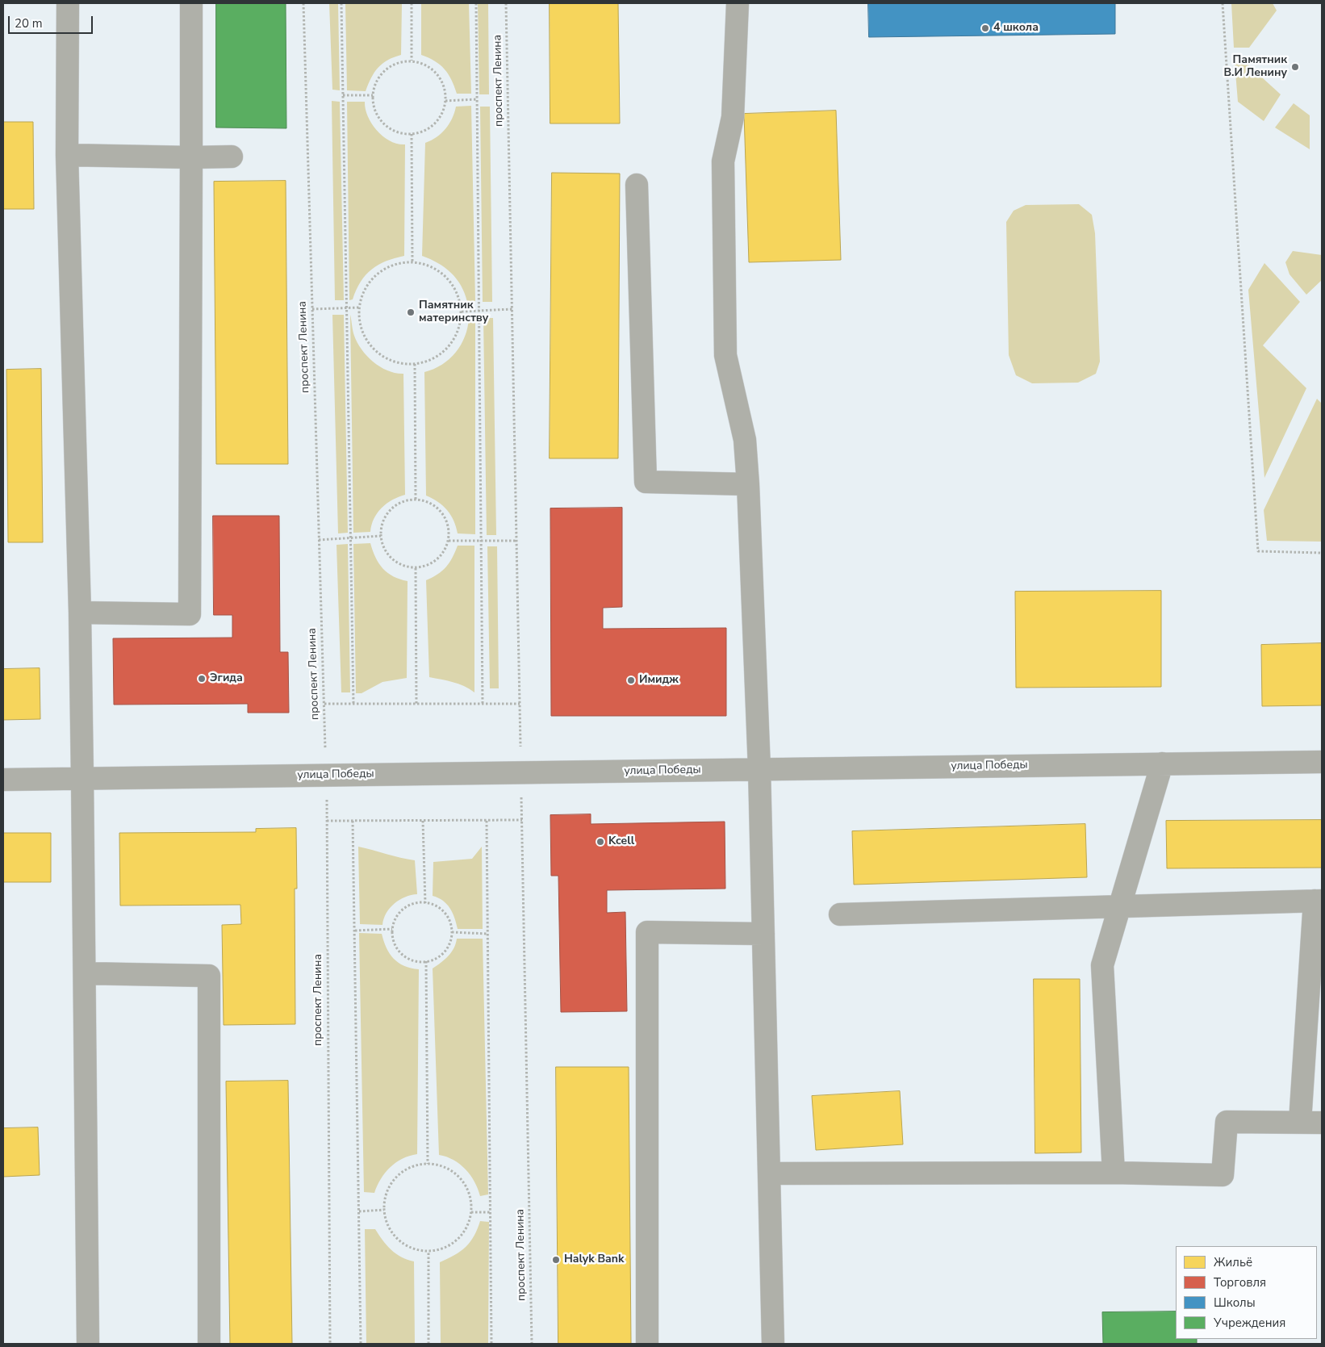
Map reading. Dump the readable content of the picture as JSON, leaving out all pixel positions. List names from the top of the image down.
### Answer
{
  "streets": {
    "street": ["улица Победы"],
    "path": ["проспект Ленина"]
  },
  "crossings": [
    ["проспект Ленина", "улица Победы"]
  ],
  "places": [
    "4 школа",
    "Памятник В.И Ленину",
    "Памятник материнству",
    "Эгида",
    "Имидж",
    "Kcell",
    "Halyk Bank"
  ],
  "legend": [
    "Жильё",
    "Торговля",
    "Школы",
    "Учреждения"
  ],
  "scale_bar": "20 m"
}
